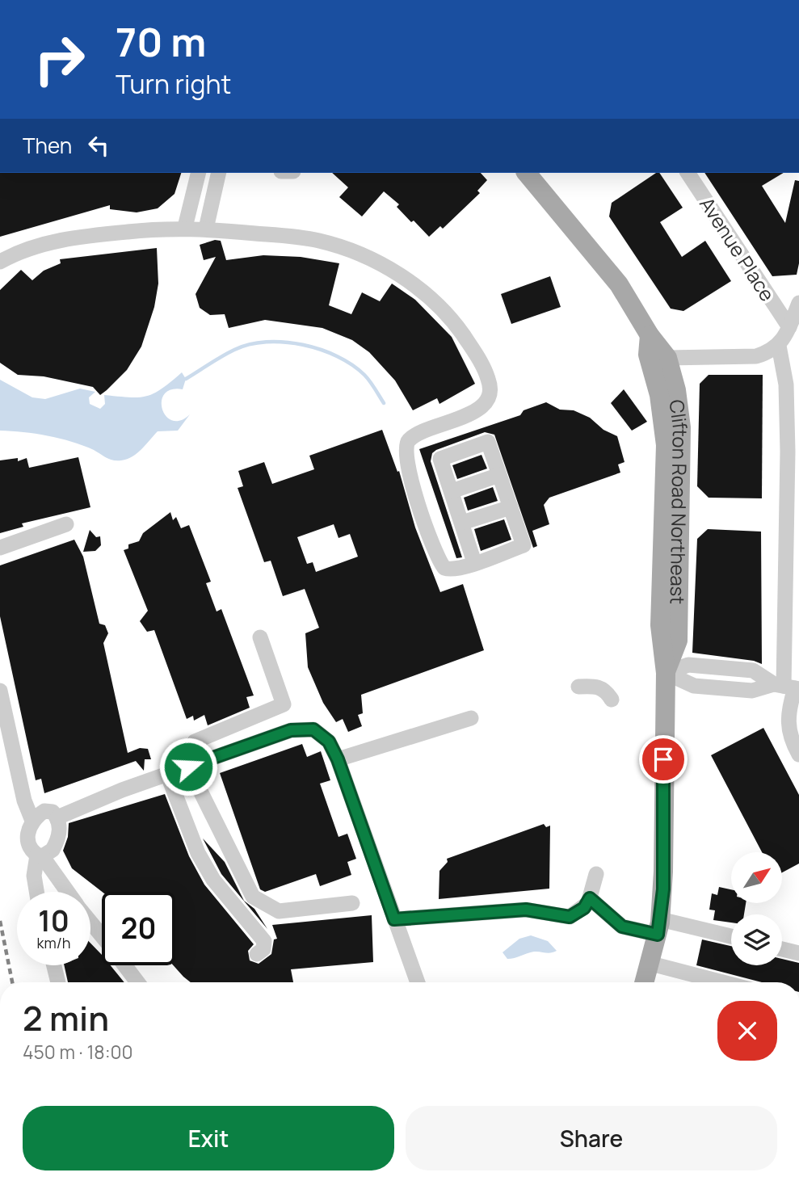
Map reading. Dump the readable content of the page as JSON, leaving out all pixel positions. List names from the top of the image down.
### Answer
{
  "streets": {
    "main road": ["Clifton Road Northeast"],
    "street": ["Avenue Place"]
  },
  "north": "top right",
  "page": {
    "turn": ["70 m", "Turn right"],
    "then": "Then",
    "speed": "10 km/h",
    "limit": "20",
    "heading": ["2 min", "450 m · 18:00"],
    "buttons": ["Exit", "Share"]
  }
}
